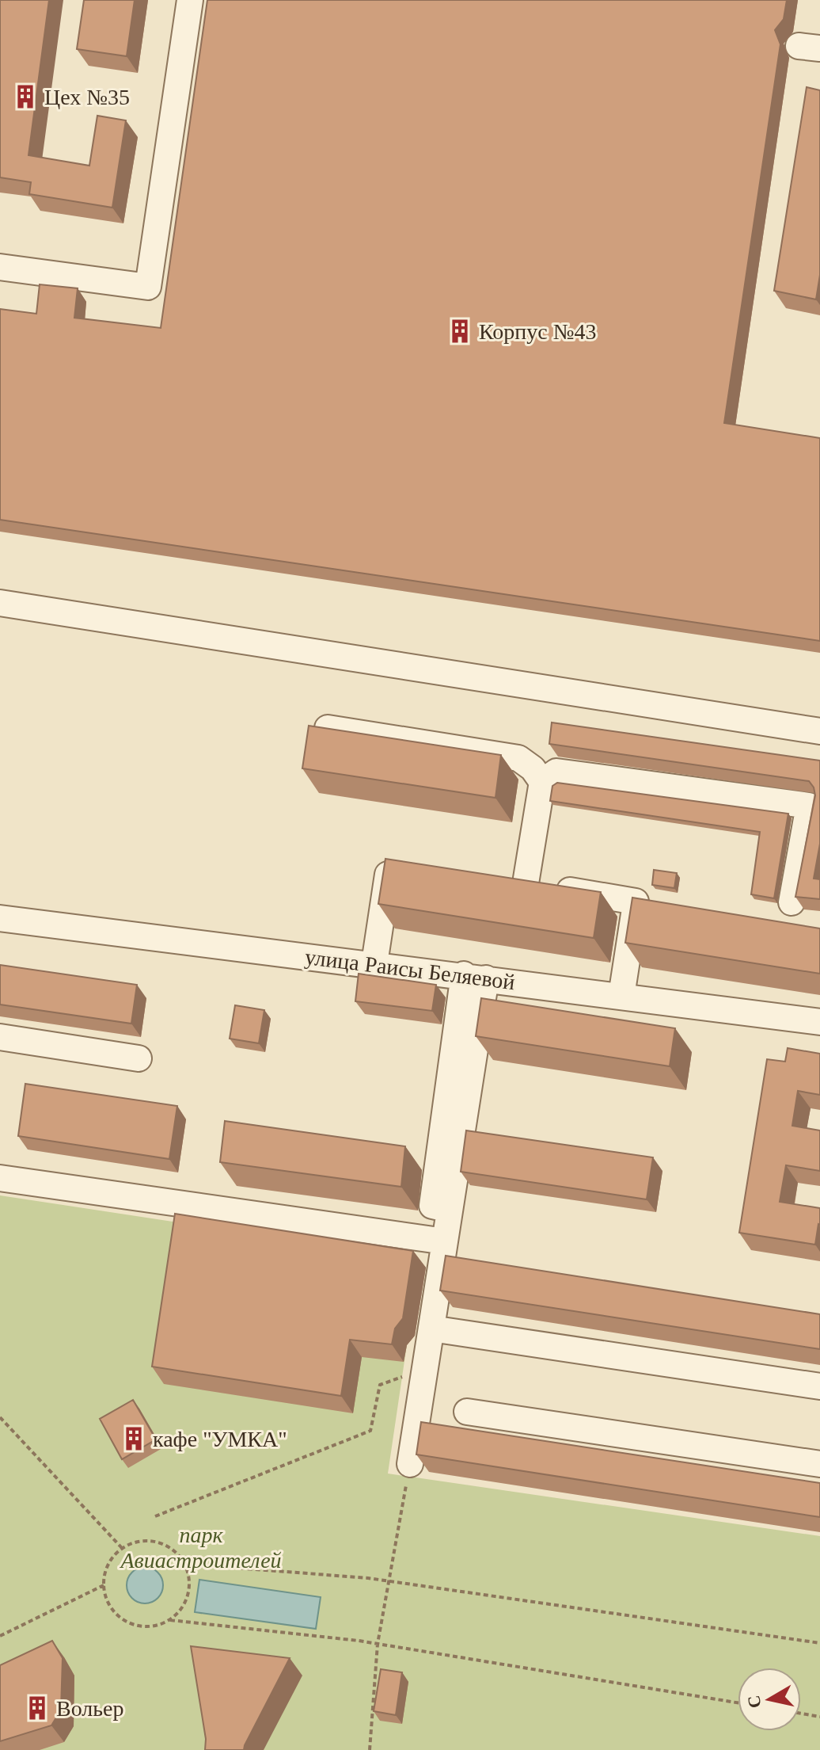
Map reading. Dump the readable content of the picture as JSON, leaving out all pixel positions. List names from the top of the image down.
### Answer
{
  "streets": {
    "street": ["улица Раисы Беляевой"]
  },
  "parks": ["парк Авиастроителей"],
  "places": {
    "building": [
      "Цех №35",
      "Корпус №43",
      "кафе \"УМКА\"",
      "Вольер"
    ]
  },
  "north": "left"
}
